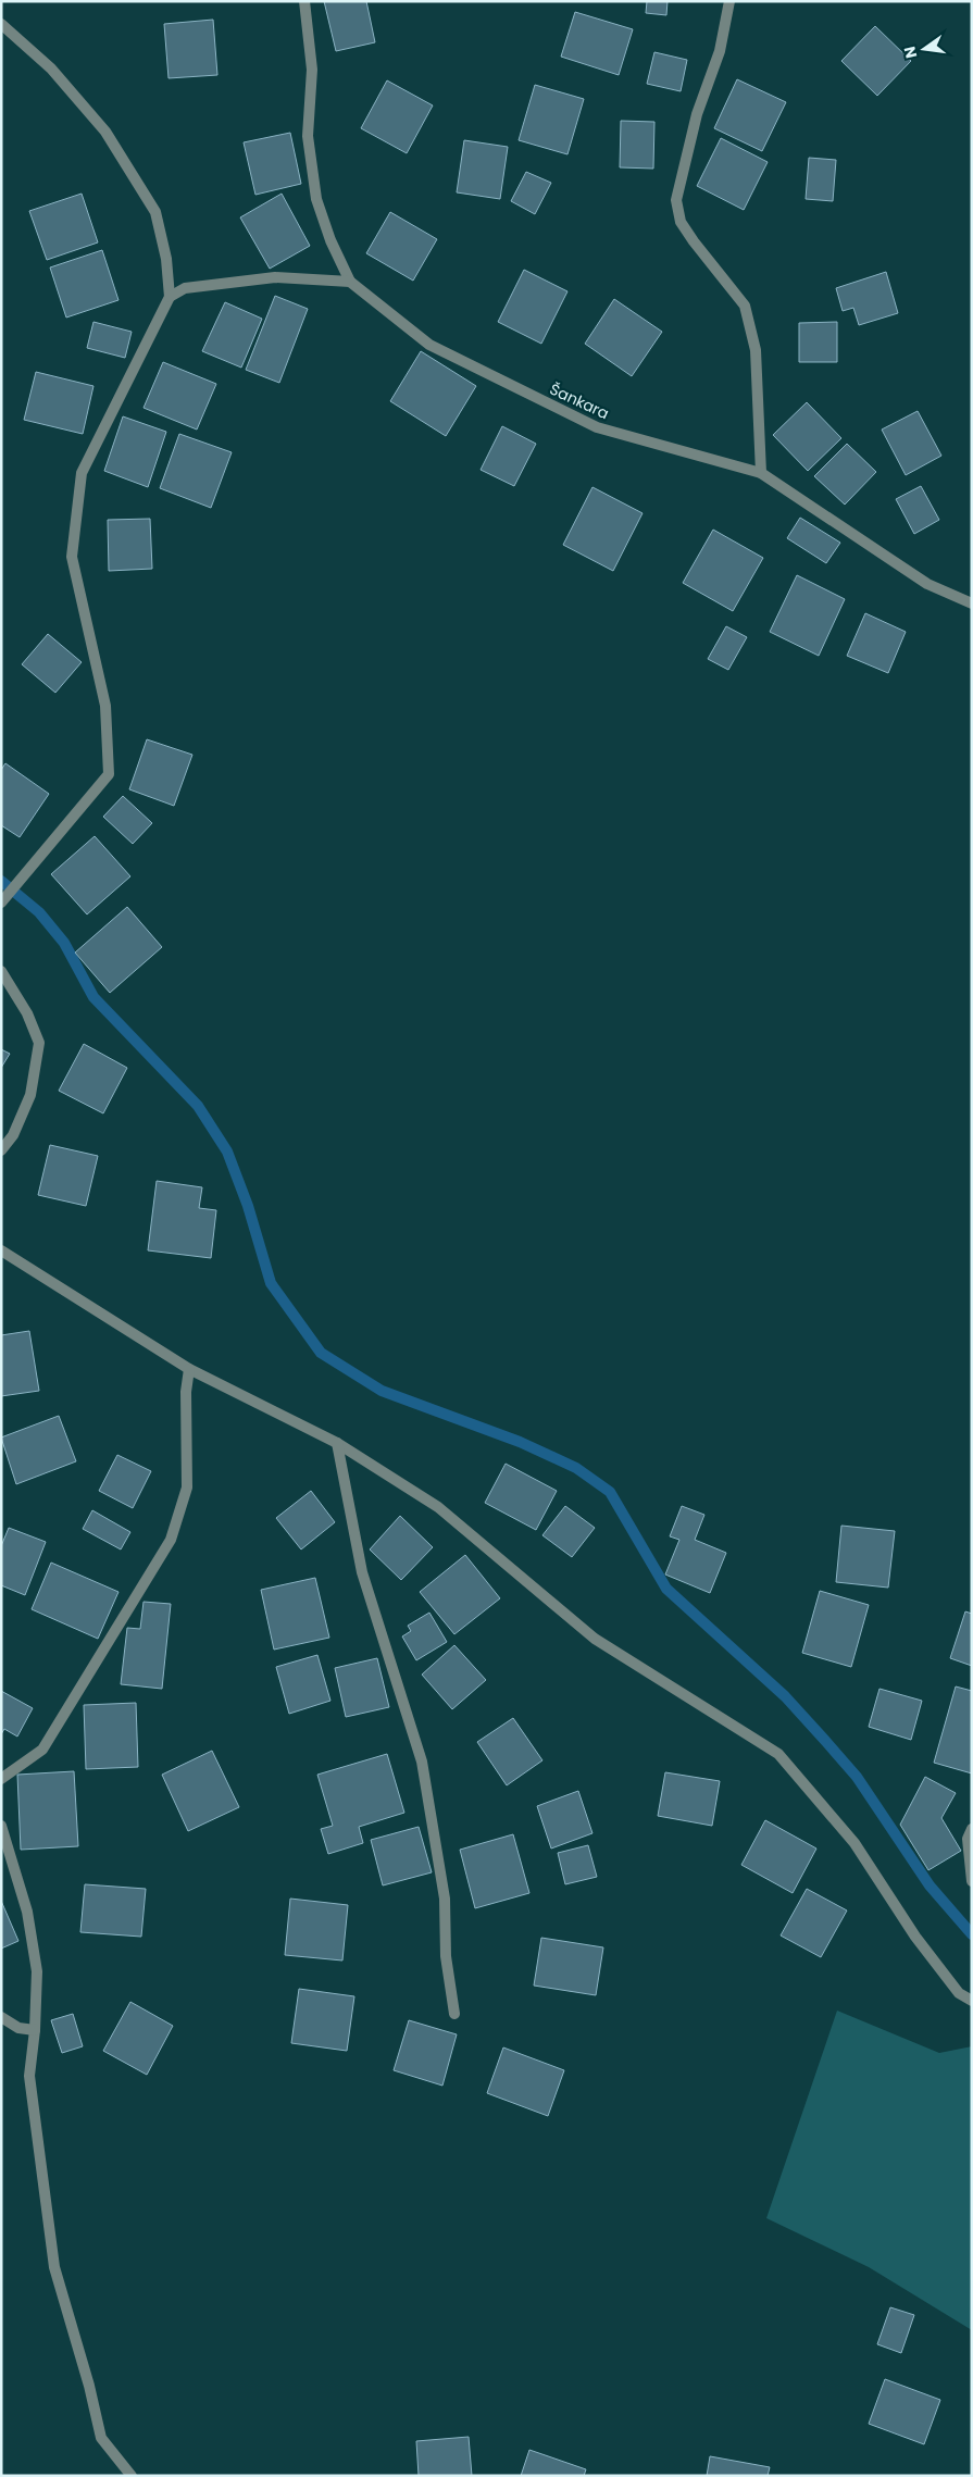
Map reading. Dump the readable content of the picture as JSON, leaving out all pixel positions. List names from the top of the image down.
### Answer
{
  "streets": {
    "street": ["Šankara"]
  },
  "north": "left"
}
